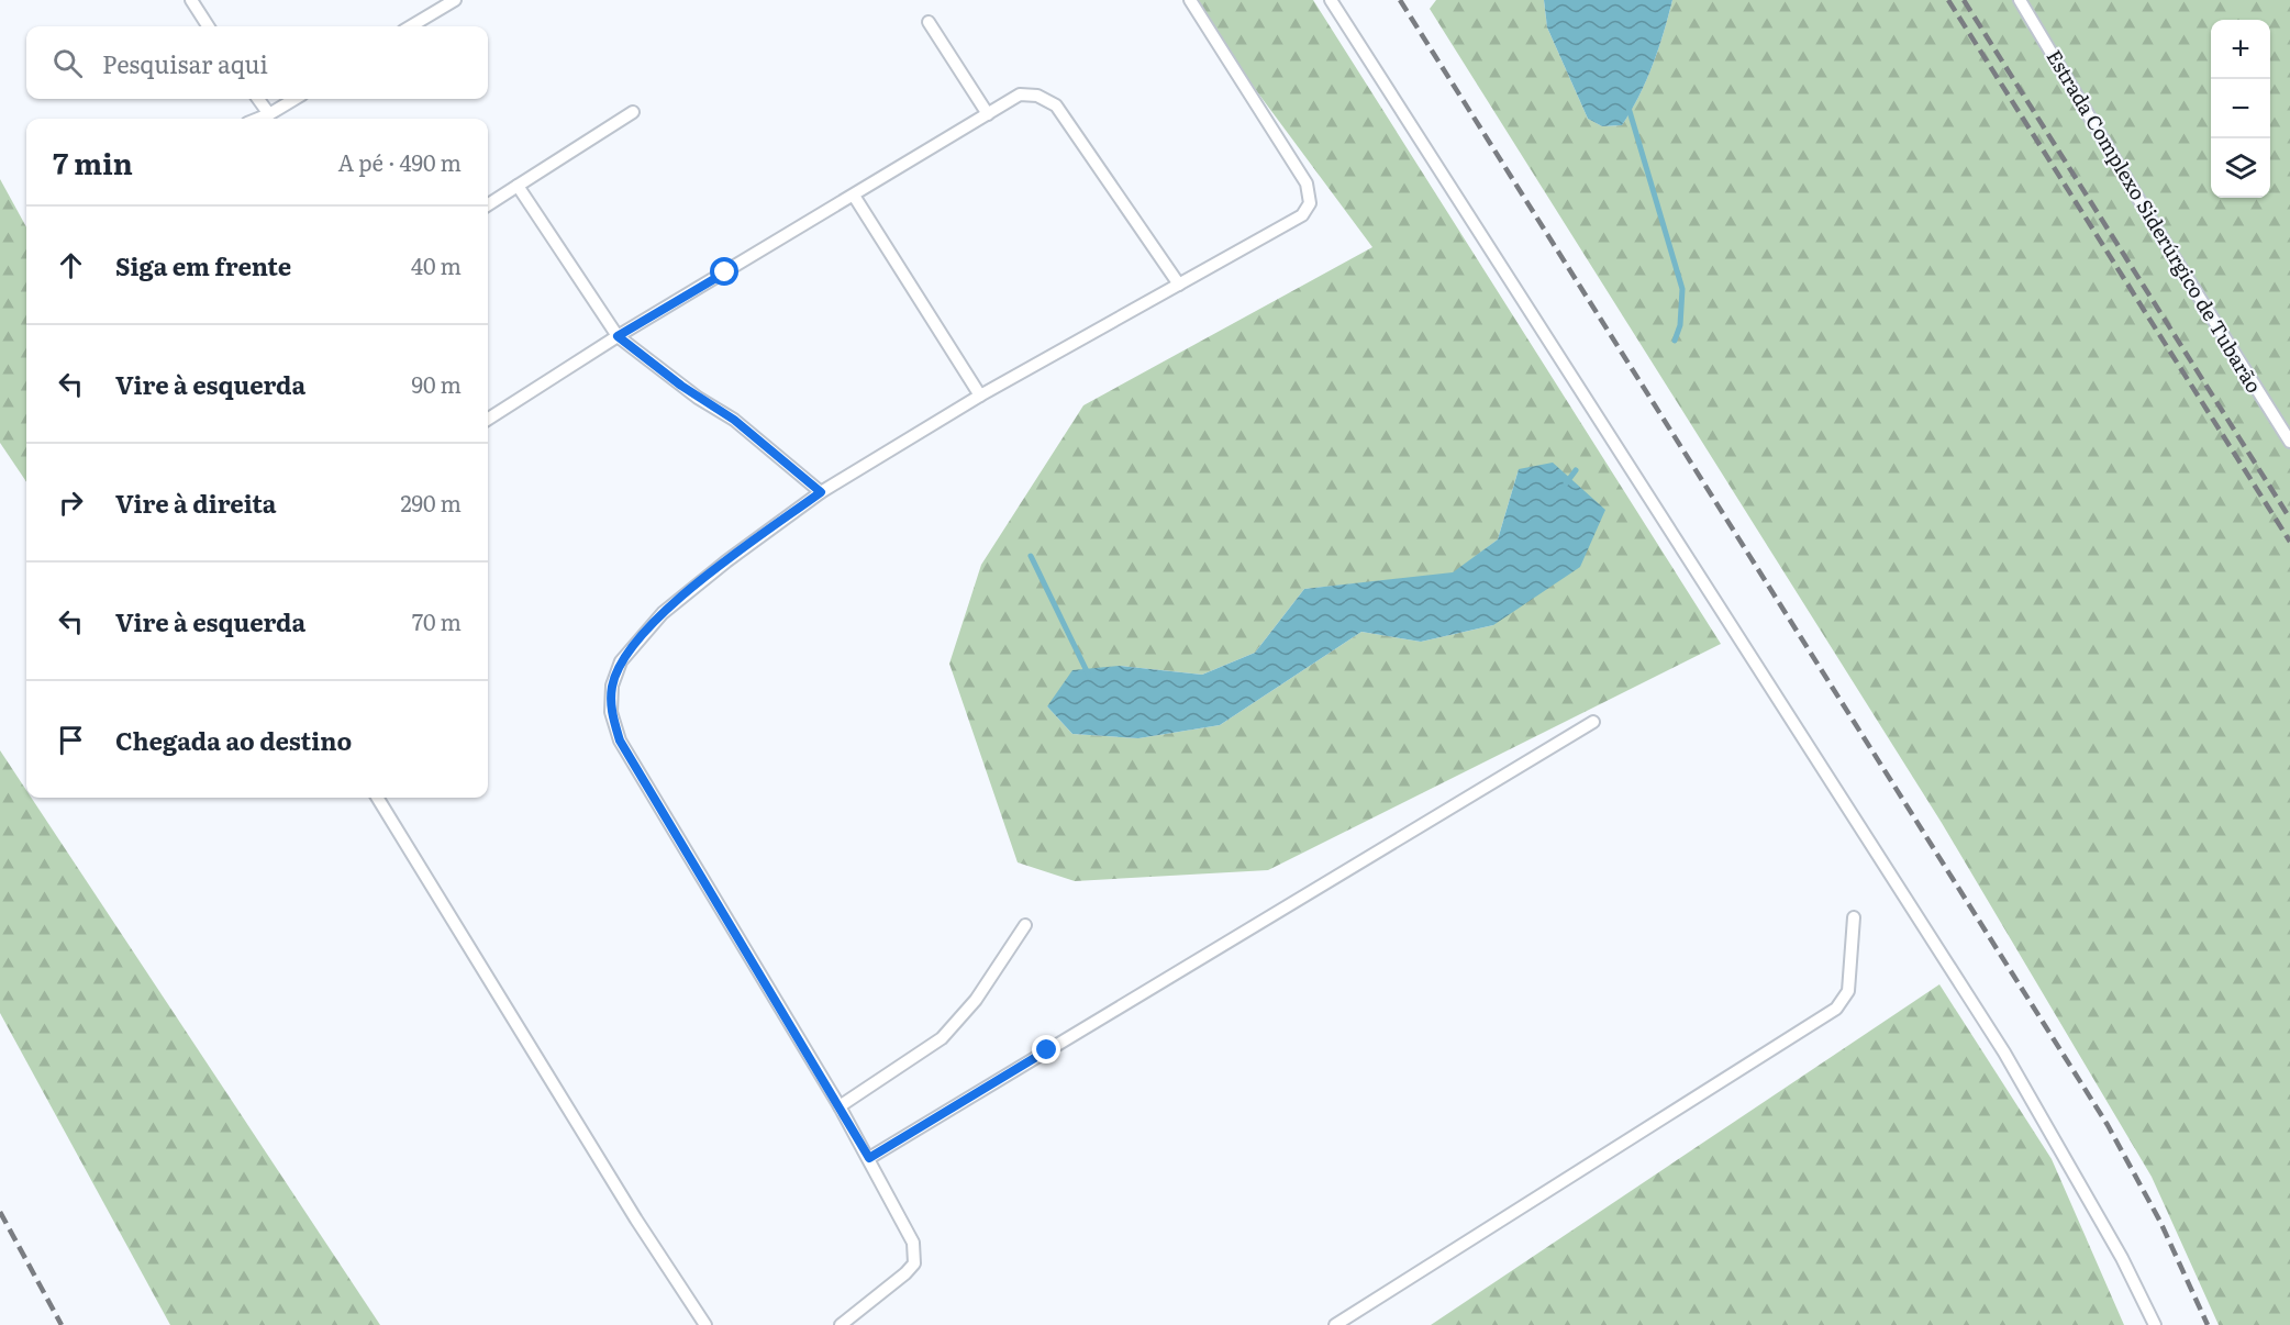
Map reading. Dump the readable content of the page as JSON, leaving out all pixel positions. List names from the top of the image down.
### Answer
{
  "streets": {
    "lane": ["Estrada Complexo Siderúrgico de Tubarão"]
  },
  "page": {
    "map_buttons": ["+", "−"],
    "search": "Pesquisar aqui",
    "heading": ["7 min", "A pé · 490 m"],
    "list": [
      ["Siga em frente", "40 m"],
      ["Vire à esquerda", "90 m"],
      ["Vire à direita", "290 m"],
      ["Vire à esquerda", "70 m"],
      "Chegada ao destino"
    ]
  }
}
